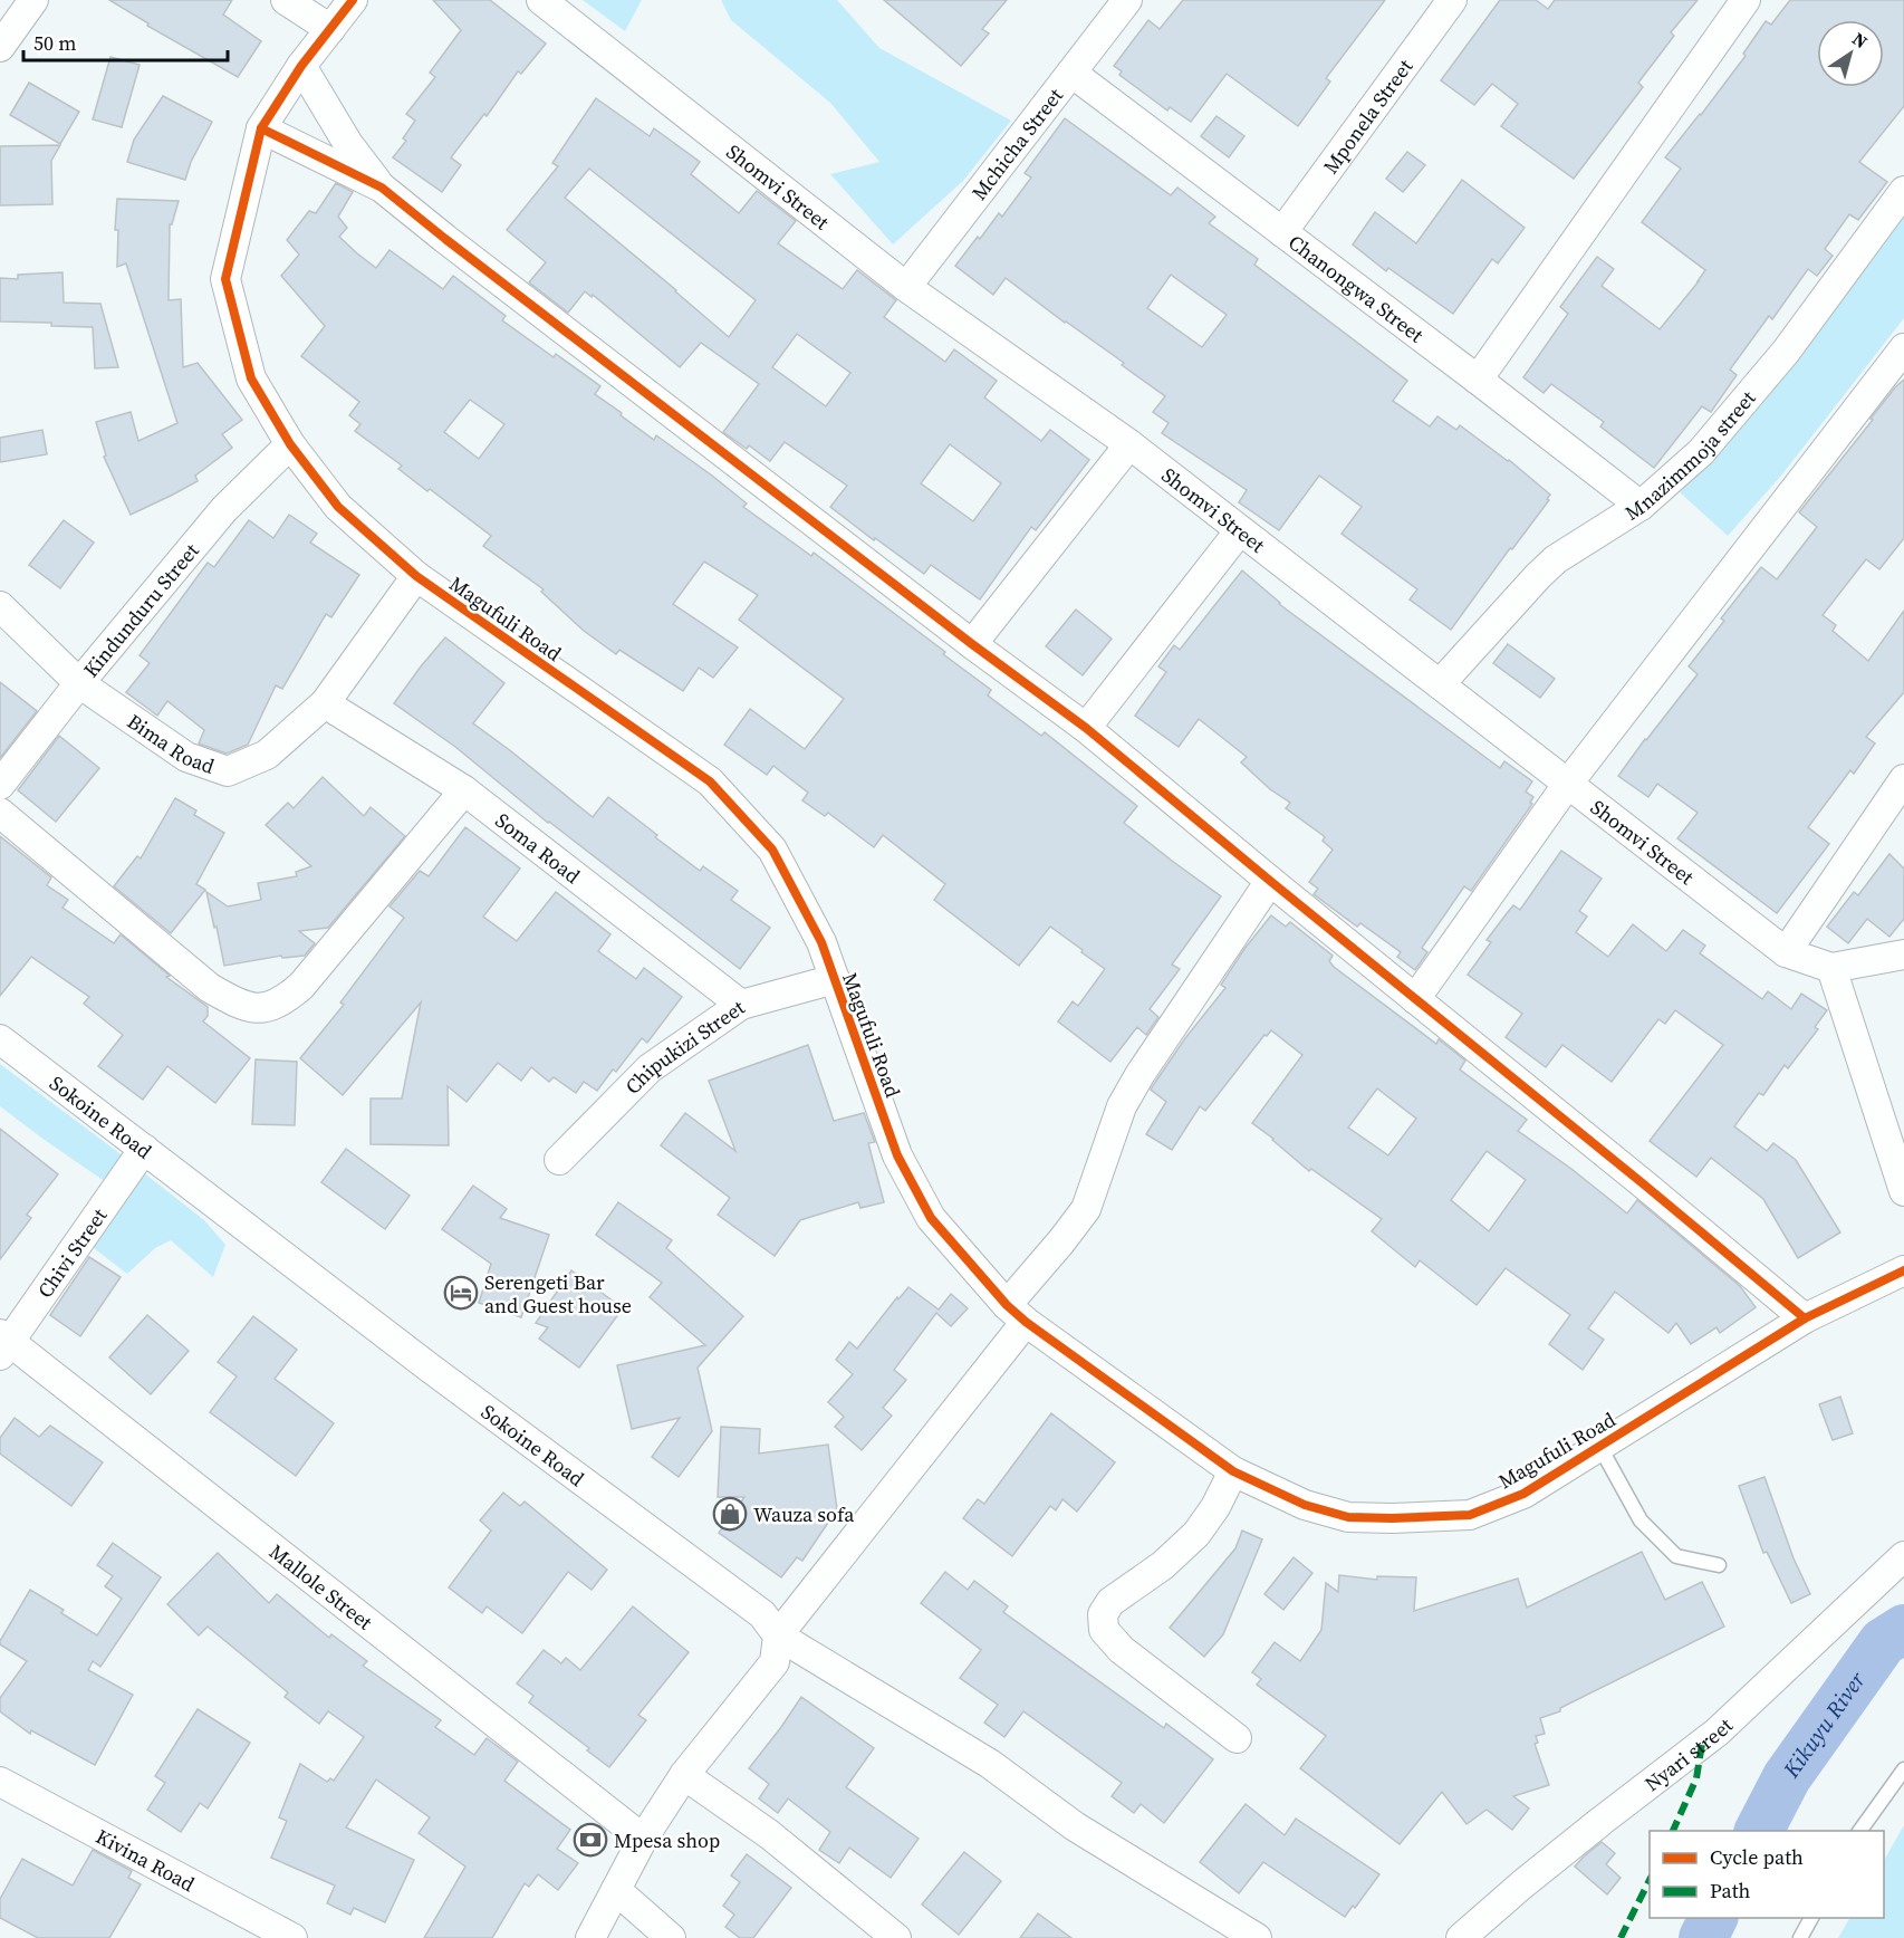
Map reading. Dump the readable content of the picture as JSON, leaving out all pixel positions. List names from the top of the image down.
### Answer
{
  "streets": {
    "street": [
      "Mponela Street",
      "Mchicha Street",
      "Shomvi Street",
      "Chanongwa Street",
      "Mnazimmoja street",
      "Kindunduru Street",
      "Magufuli Road",
      "Bima Road",
      "Soma Road",
      "Chipukizi Street",
      "Sokoine Road",
      "Chivi Street",
      "Mallole Street",
      "Nyari street",
      "Kivina Road"
    ]
  },
  "crossings": [
    ["Mponela Street", "Chanongwa Street"],
    ["Mchicha Street", "Shomvi Street"],
    ["Mchicha Street", "Chanongwa Street"],
    ["Shomvi Street", "Mnazimmoja street"],
    ["Chanongwa Street", "Mnazimmoja street"],
    ["Kindunduru Street", "Magufuli Road"],
    ["Kindunduru Street", "Bima Road"],
    ["Magufuli Road", "Bima Road"],
    ["Magufuli Road", "Chipukizi Street"],
    ["Bima Road", "Soma Road"],
    ["Soma Road", "Chipukizi Street"],
    ["Sokoine Road", "Chivi Street"],
    ["Chivi Street", "Mallole Street"]
  ],
  "water": ["Kikuyu River"],
  "places": {
    "hotel": ["Serengeti Bar and Guest house"],
    "shop": ["Wauza sofa"],
    "bank": ["Mpesa shop"]
  },
  "legend": ["Cycle path", "Path"],
  "scale_bar": "50 m",
  "north": "top right"
}
